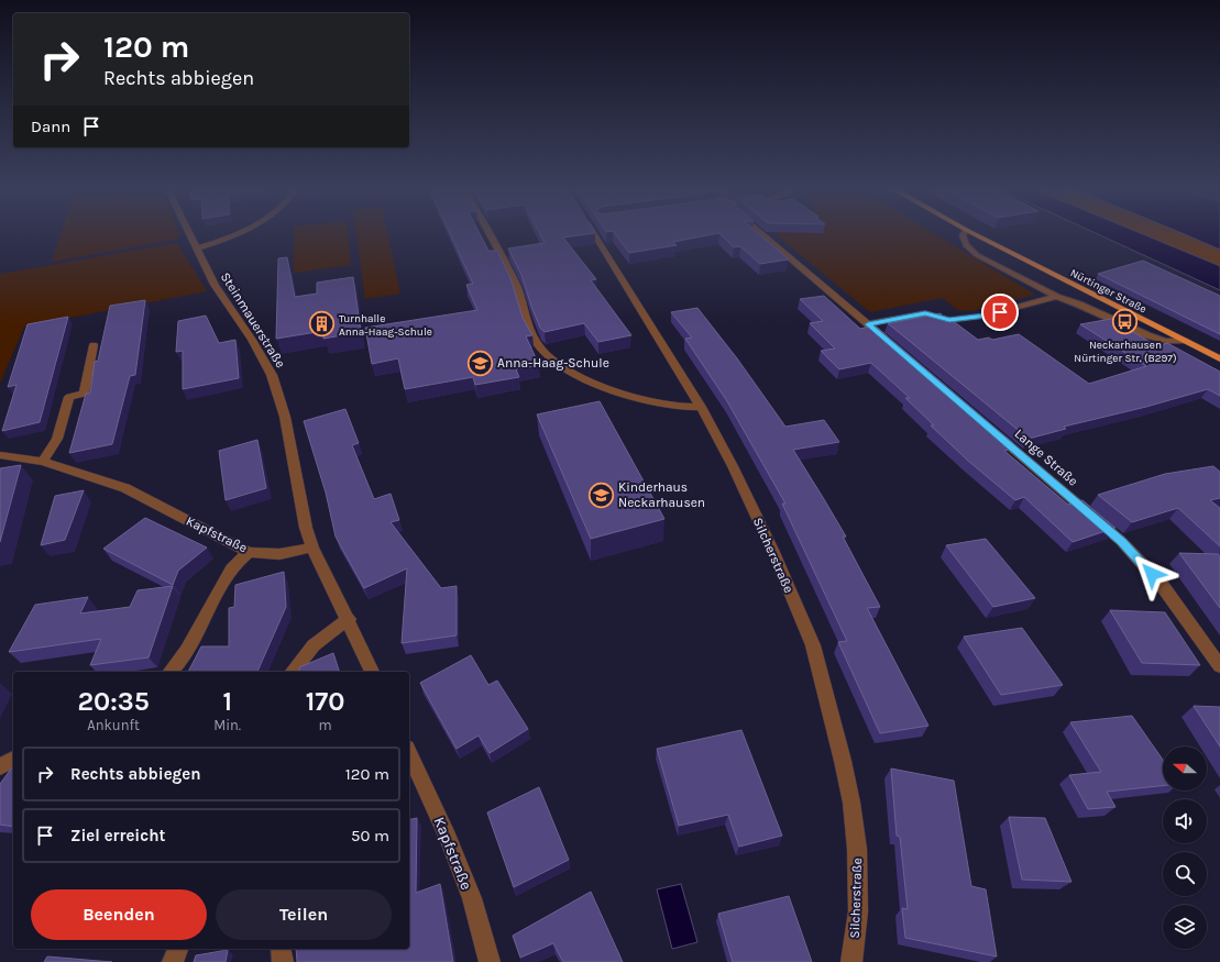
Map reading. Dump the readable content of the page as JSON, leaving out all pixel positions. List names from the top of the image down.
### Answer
{
  "streets": {
    "main road": ["Nürtinger Straße"],
    "street": [
      "Steinmauerstraße",
      "Lange Straße",
      "Kapfstraße",
      "Silcherstraße"
    ]
  },
  "crossings": [
    ["Steinmauerstraße", "Kapfstraße"]
  ],
  "places": {
    "bus stop": ["Neckarhausen Nürtinger Str. (B297)"],
    "building": ["Turnhalle Anna-Haag-Schule"],
    "school or university": ["Anna-Haag-Schule", "Kinderhaus Neckarhausen"]
  },
  "north": "left",
  "page": {
    "turn": ["120 m", "Rechts abbiegen"],
    "then": "Dann",
    "eta": [
      "20:35",
      "Ankunft",
      "1",
      "Min.",
      "170",
      "m"
    ],
    "list": [
      {
        "name": "Rechts abbiegen",
        "value": "120 m"
      },
      {
        "name": "Ziel erreicht",
        "value": "50 m"
      }
    ],
    "buttons": ["Beenden", "Teilen"]
  }
}
